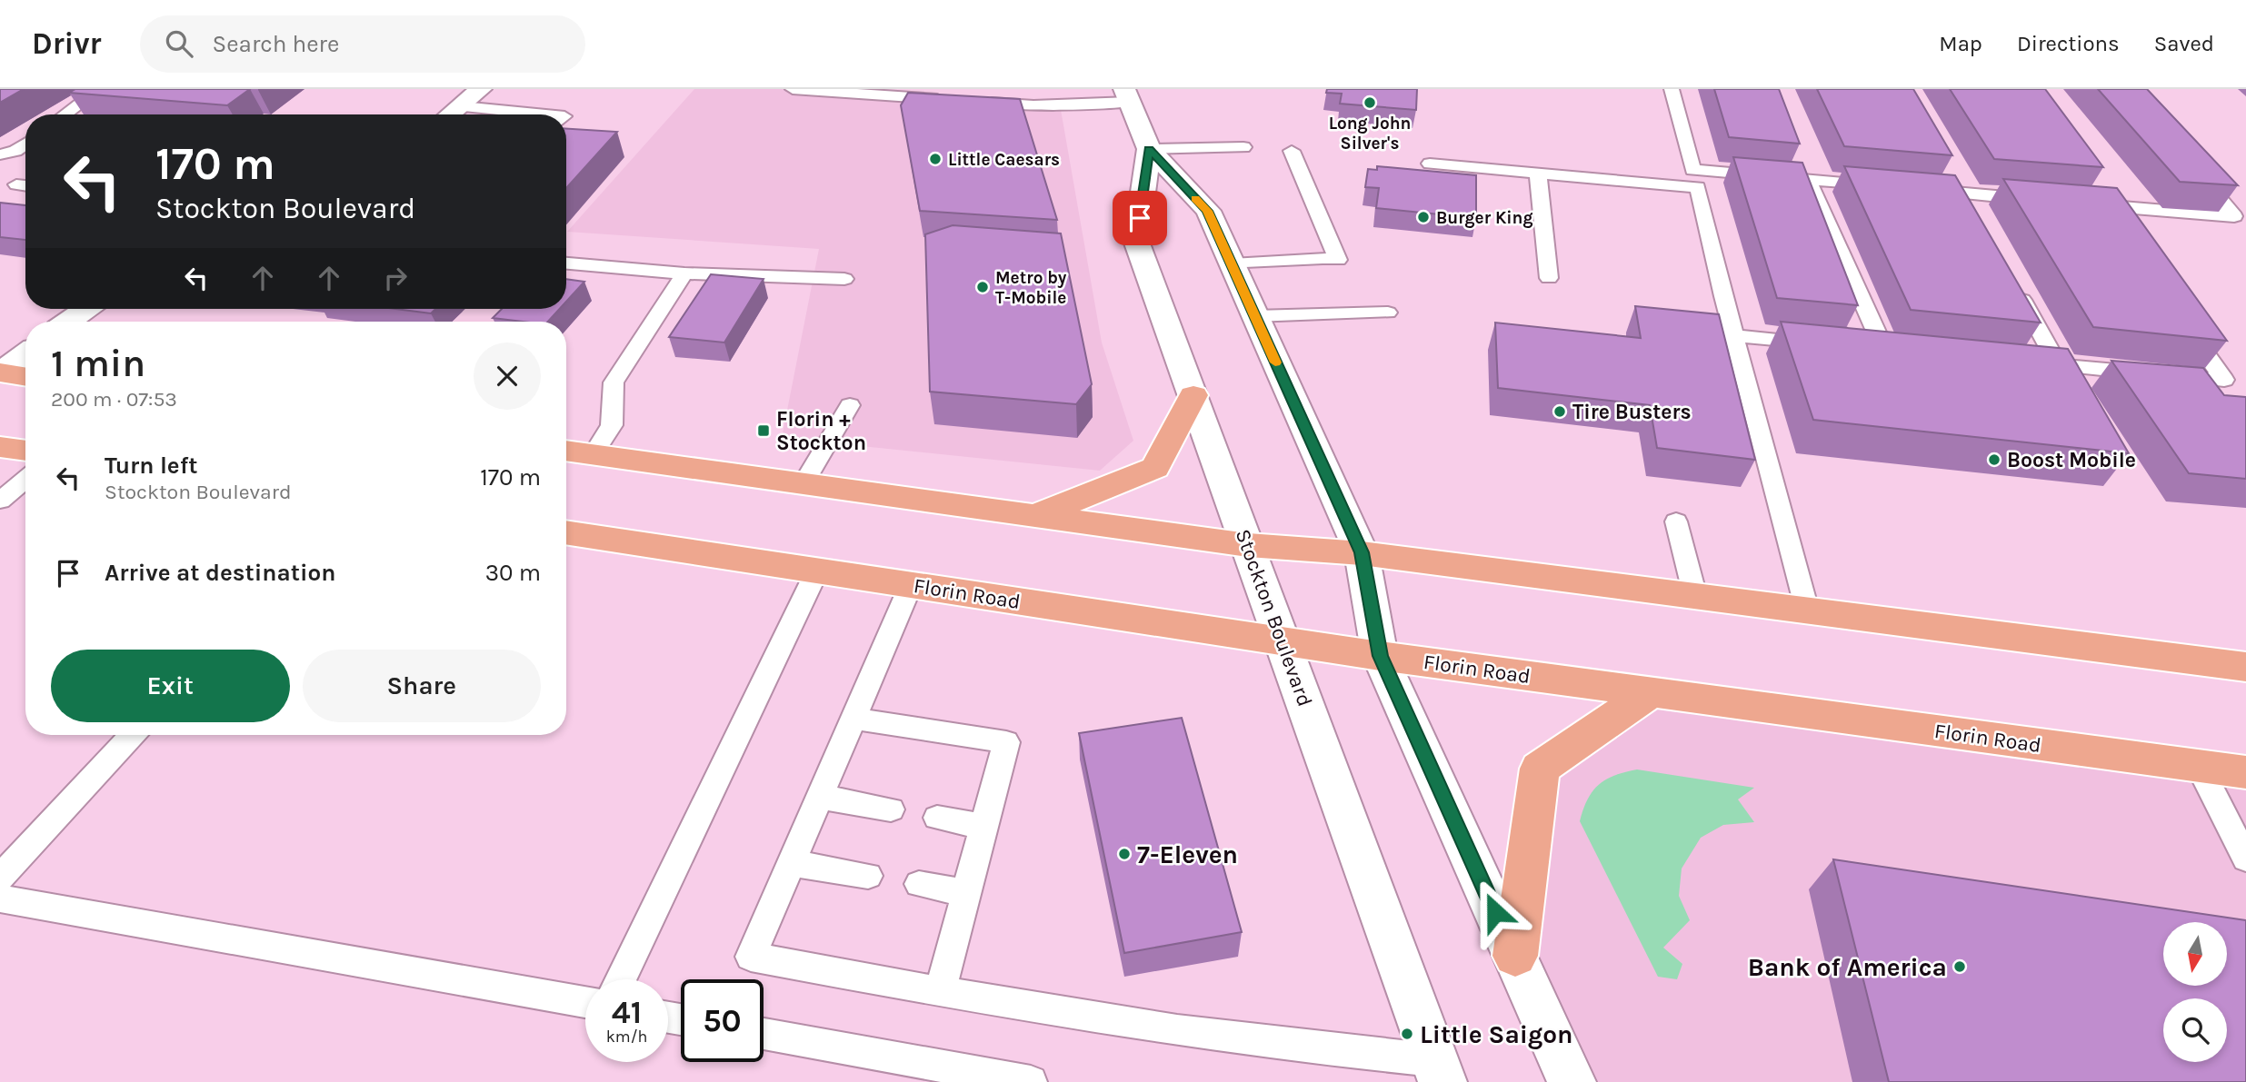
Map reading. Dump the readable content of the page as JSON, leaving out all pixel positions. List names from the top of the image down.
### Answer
{
  "streets": {
    "main road": ["Florin Road", "Stockton Boulevard"]
  },
  "crossings": [
    ["Florin Road", "Stockton Boulevard"]
  ],
  "places": {
    "other": [
      "Long John Silver's",
      "Little Caesars",
      "Burger King",
      "Metro by T-Mobile",
      "Tire Busters",
      "Boost Mobile",
      "7-Eleven",
      "Bank of America",
      "Little Saigon"
    ],
    "transit": ["Florin + Stockton"]
  },
  "north": "bottom",
  "page": {
    "header": "Drivr",
    "search": "Search here",
    "nav": ["Map", "Directions", "Saved"],
    "turn": ["170 m", "Stockton Boulevard"],
    "heading": ["1 min", "200 m · 07:53"],
    "list": [
      {
        "name": "Turn left",
        "note": "Stockton Boulevard",
        "value": "170 m"
      },
      {
        "name": "Arrive at destination",
        "value": "30 m"
      }
    ],
    "buttons": ["Exit", "Share"],
    "speed": "41 km/h",
    "limit": "50"
  }
}
